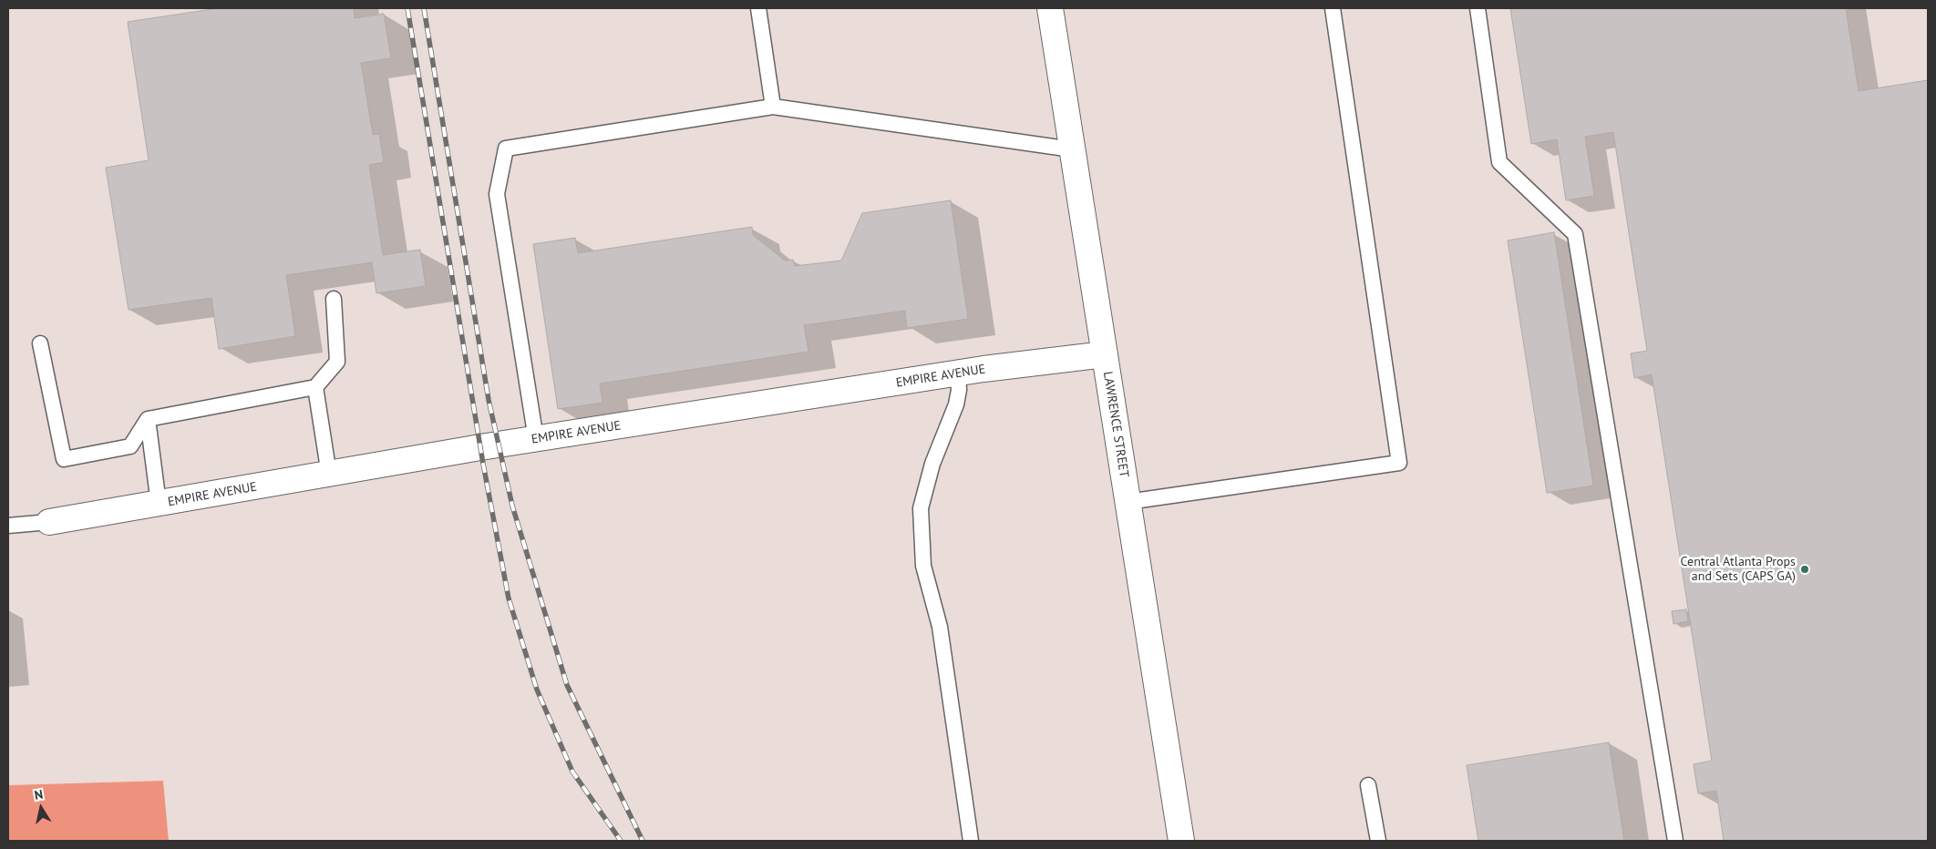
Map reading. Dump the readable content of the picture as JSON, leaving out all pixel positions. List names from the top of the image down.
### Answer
{
  "streets": {
    "street": ["EMPIRE AVENUE", "LAWRENCE STREET"]
  },
  "crossings": [
    ["EMPIRE AVENUE", "LAWRENCE STREET"]
  ],
  "places": ["Central Atlanta Props and Sets (CAPS GA)"],
  "north": "top"
}
